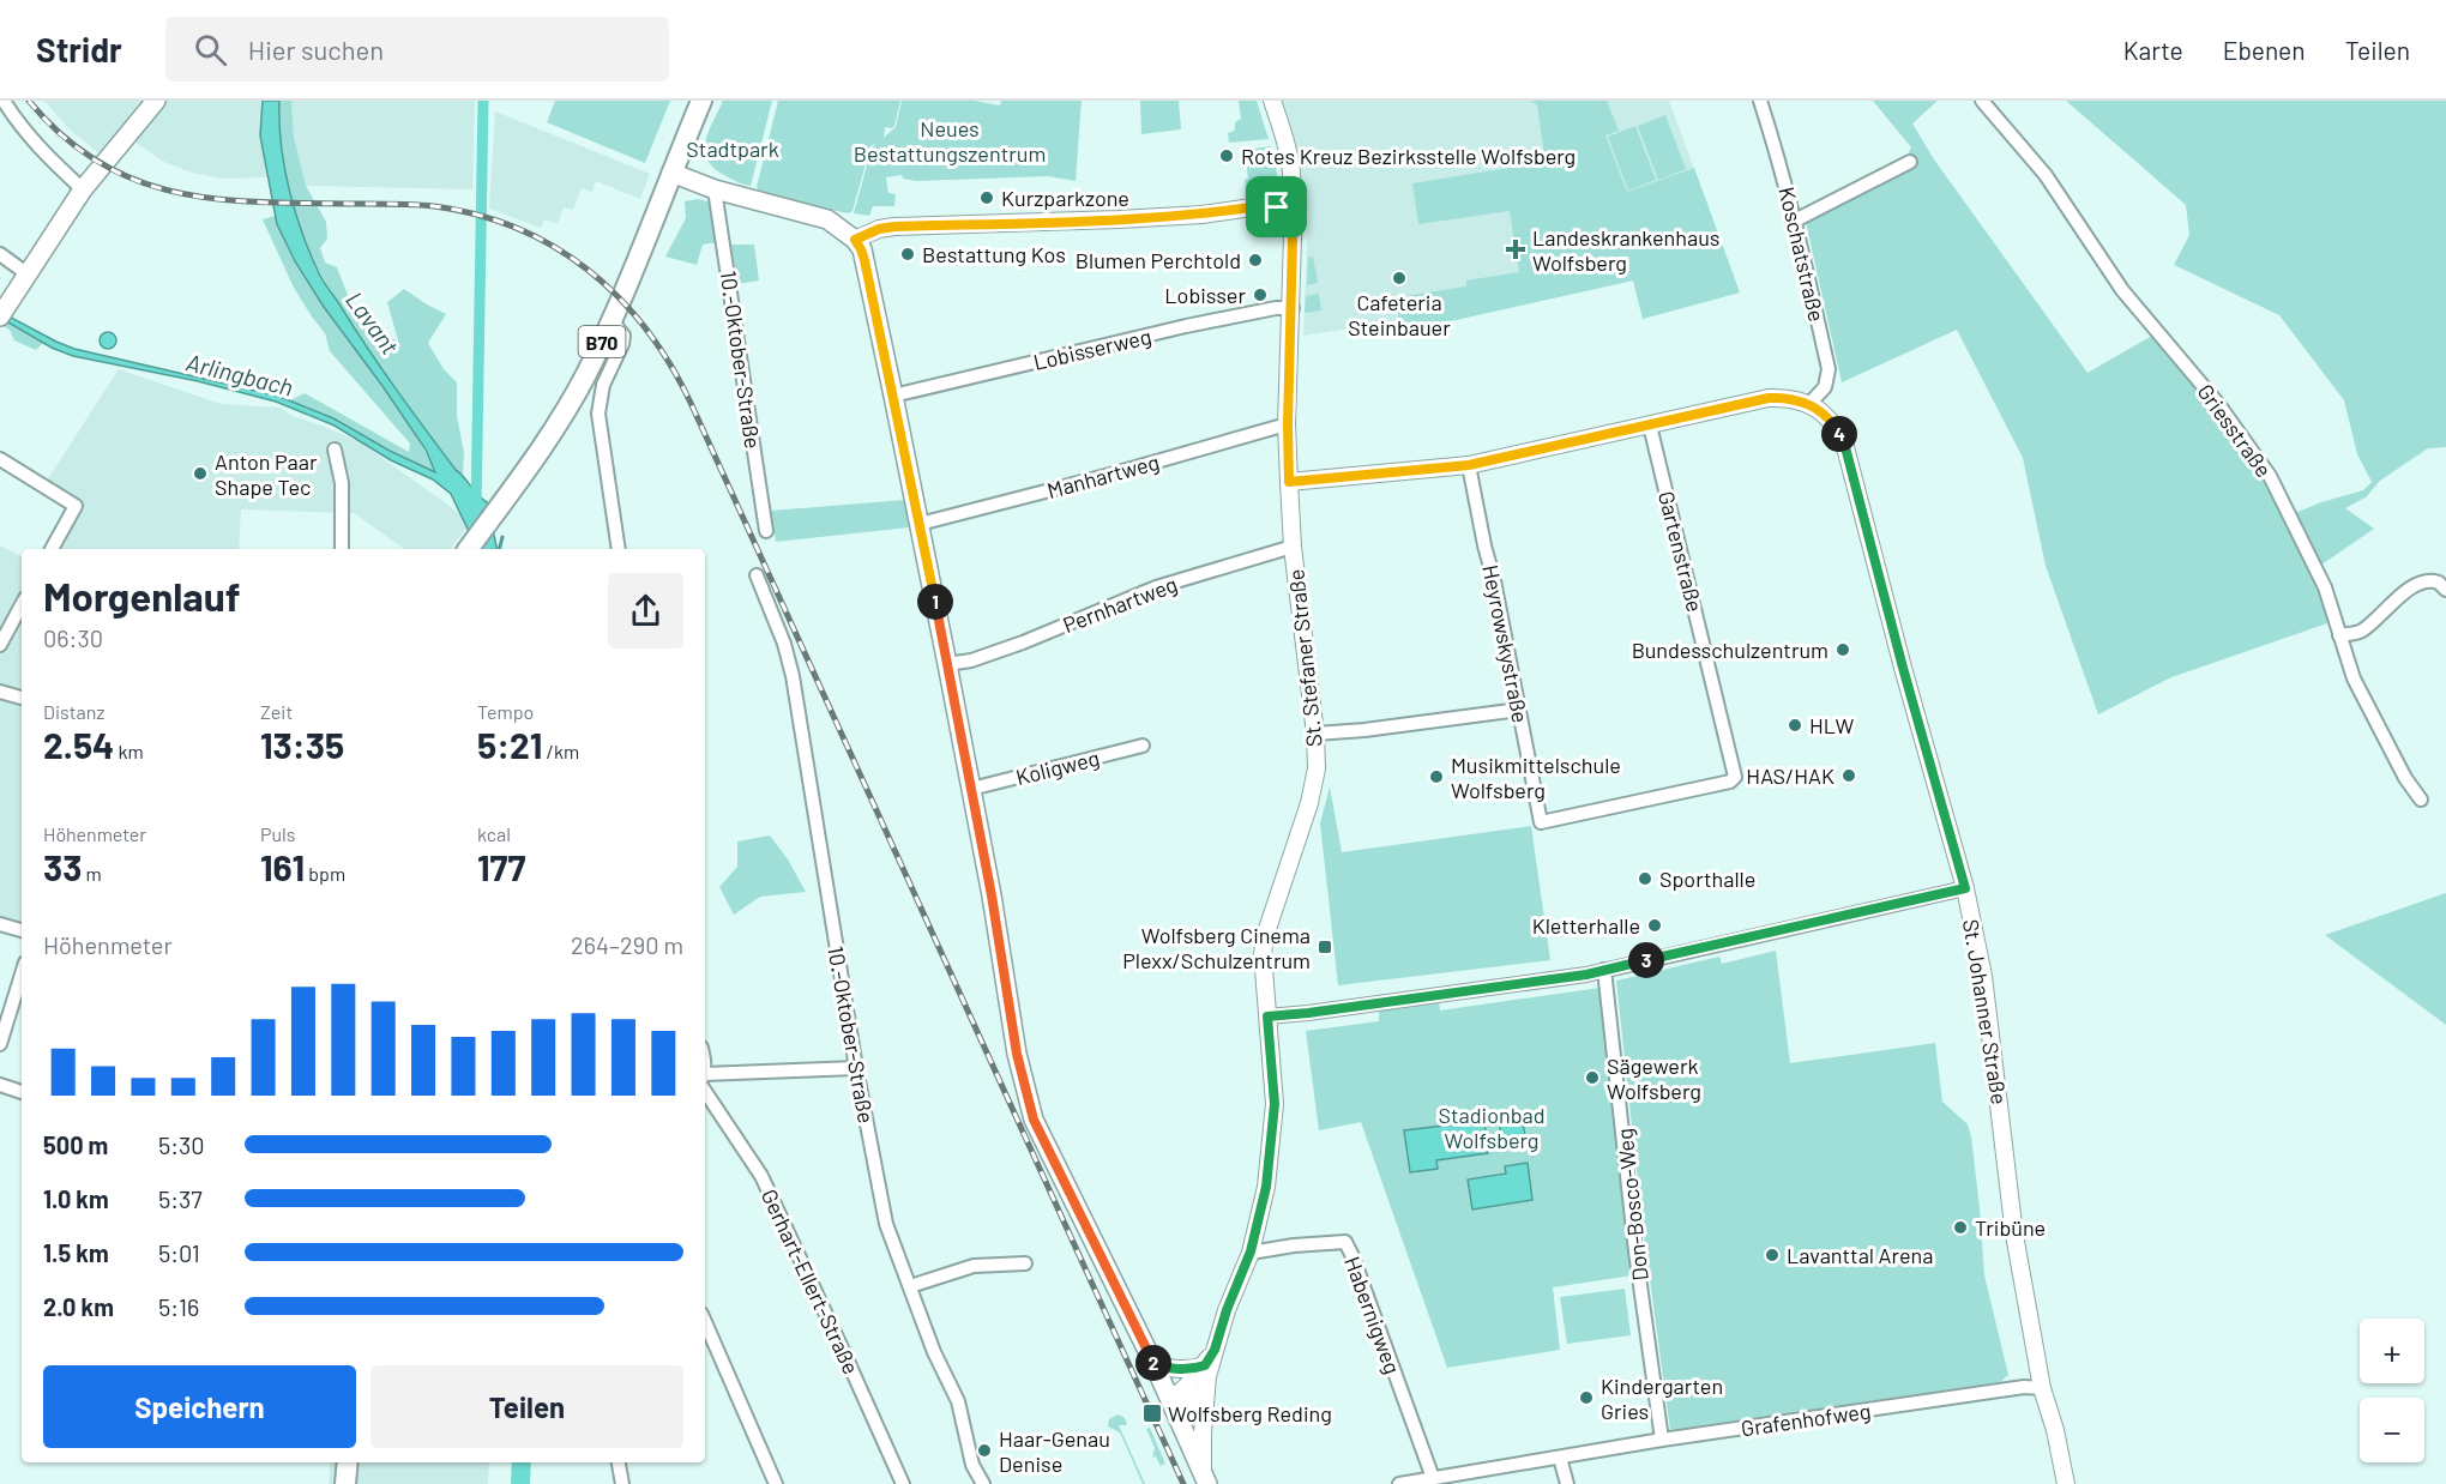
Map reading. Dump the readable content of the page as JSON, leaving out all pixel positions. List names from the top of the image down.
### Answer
{
  "streets": {
    "main road": ["B70"],
    "street": [
      "Koschatstraße",
      "Lobisserweg",
      "10.-Oktober-Straße",
      "Griesstraße",
      "Manhartweg",
      "Gartenstraße",
      "Pernhartweg",
      "Heyrowskystraße",
      "St. Stefaner Straße",
      "Koligweg",
      "St. Johanner Straße",
      "Don-Bosco-Weg",
      "Gerhart-Ellert-Straße",
      "Habernigweg",
      "Grafenhofweg"
    ]
  },
  "crossings": [
    ["Koschatstraße", "St. Johanner Straße"],
    ["Lobisserweg", "St. Stefaner Straße"],
    ["Manhartweg", "St. Stefaner Straße"],
    ["Gartenstraße", "Heyrowskystraße"],
    ["Pernhartweg", "St. Stefaner Straße"],
    ["St. Stefaner Straße", "Habernigweg"],
    ["St. Johanner Straße", "Grafenhofweg"],
    ["Don-Bosco-Weg", "Grafenhofweg"],
    ["Habernigweg", "Grafenhofweg"]
  ],
  "water": ["Lavant", "Arlingbach"],
  "parks": ["Neues Bestattungszentrum", "Stadtpark", "Stadionbad Wolfsberg"],
  "places": {
    "other": [
      "Rotes Kreuz Bezirksstelle Wolfsberg",
      "Kurzparkzone",
      "Bestattung Kos",
      "Blumen Perchtold",
      "Cafeteria Steinbauer",
      "Lobisser",
      "Anton Paar Shape Tec",
      "Bundesschulzentrum",
      "HLW",
      "HAS/HAK",
      "Musikmittelschule Wolfsberg",
      "Sporthalle",
      "Kletterhalle",
      "Sägewerk Wolfsberg",
      "Tribüne",
      "Lavanttal Arena",
      "Kindergarten Gries",
      "Haar-Genau Denise"
    ],
    "health": ["Landeskrankenhaus Wolfsberg"],
    "transit": ["Wolfsberg Cinema Plexx/Schulzentrum", "Wolfsberg Reding"]
  },
  "page": {
    "header": "Stridr",
    "search": "Hier suchen",
    "nav": ["Karte", "Ebenen", "Teilen"],
    "pins": [
      "4",
      "1",
      "3",
      "2"
    ],
    "heading": ["Morgenlauf", "06:30"],
    "stats": [
      ["Distanz", "2.54 km"],
      ["Zeit", "13:35"],
      ["Tempo", "5:21 /km"],
      ["Höhenmeter", "33 m"],
      ["Puls", "161 bpm"],
      ["kcal", "177"]
    ],
    "chart": ["Höhenmeter", "264–290 m"],
    "list": [
      {
        "name": "500 m",
        "note": "5:30"
      },
      {
        "name": "1.0 km",
        "note": "5:37"
      },
      {
        "name": "1.5 km",
        "note": "5:01"
      },
      {
        "name": "2.0 km",
        "note": "5:16"
      }
    ],
    "map_buttons": ["+", "−"],
    "buttons": ["Speichern", "Teilen"]
  }
}
